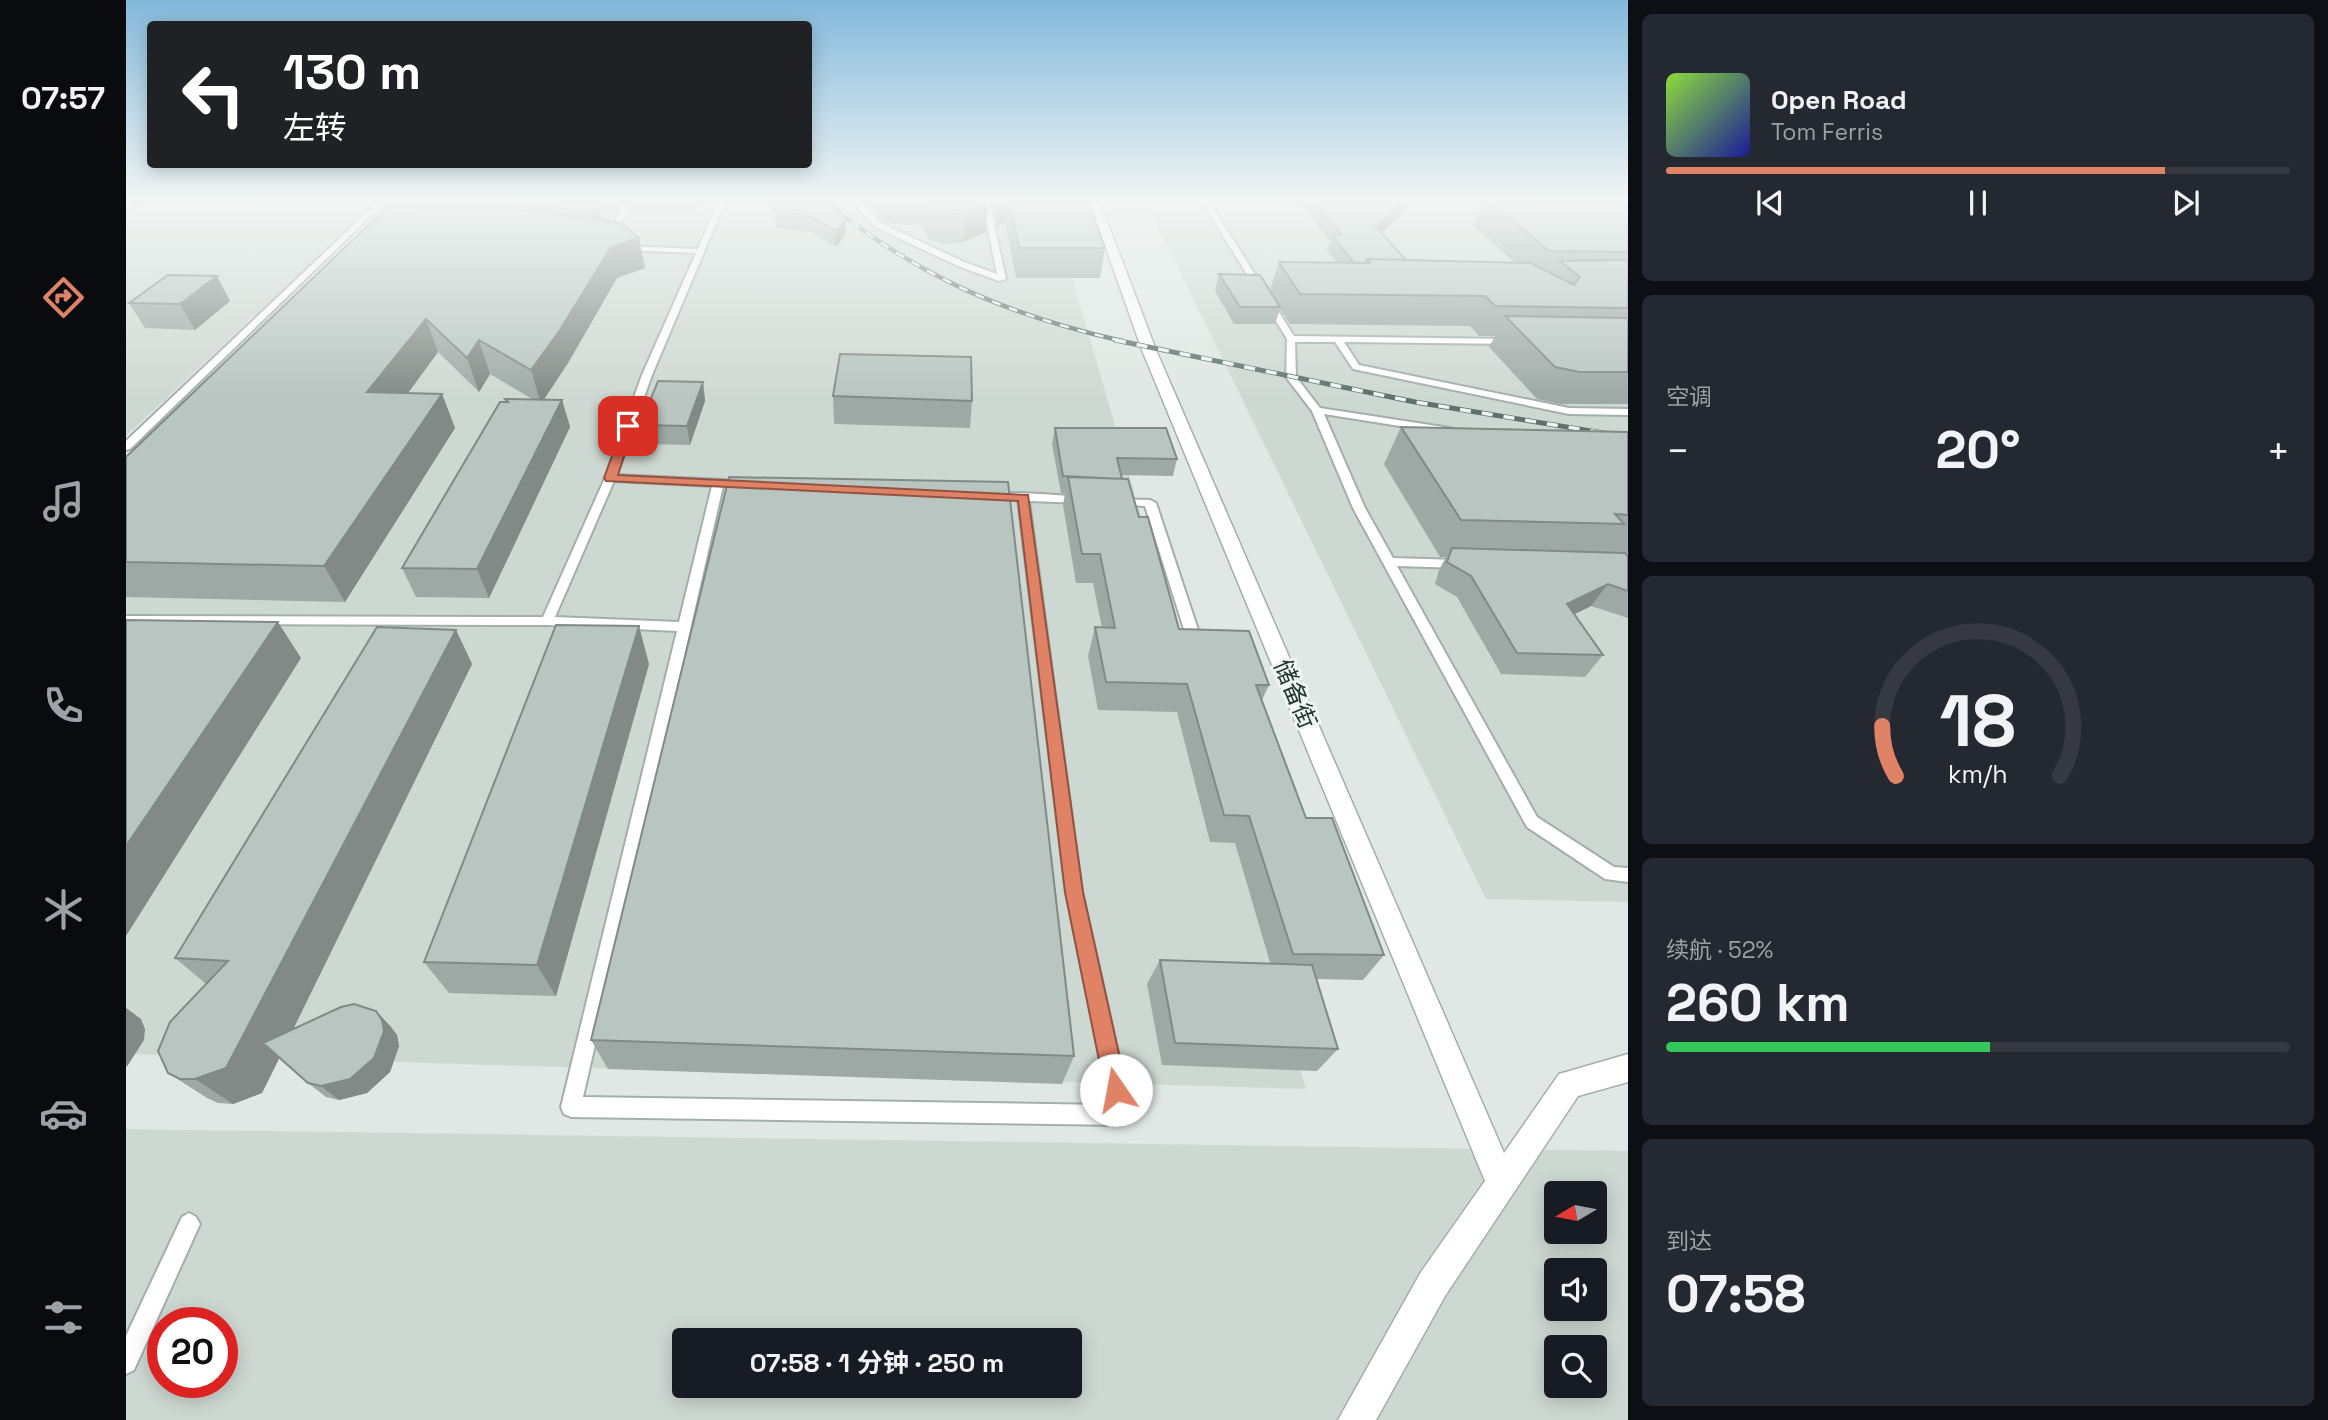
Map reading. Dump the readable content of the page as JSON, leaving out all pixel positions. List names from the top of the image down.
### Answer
{
  "streets": {
    "street": ["储备街"]
  },
  "north": "left",
  "page": {
    "tabs": "07:57",
    "turn": ["130 m", "左转"],
    "song": ["Open Road", "Tom Ferris"],
    "tile": [
      "空调",
      ["续航 · 52%", "260 km"],
      ["到达", "07:58"]
    ],
    "heat": ["−", "20°", "+"],
    "limit": "20",
    "trip": "07:58 · 1 分钟 · 250 m",
    "gauge": ["18", "km/h"]
  }
}
